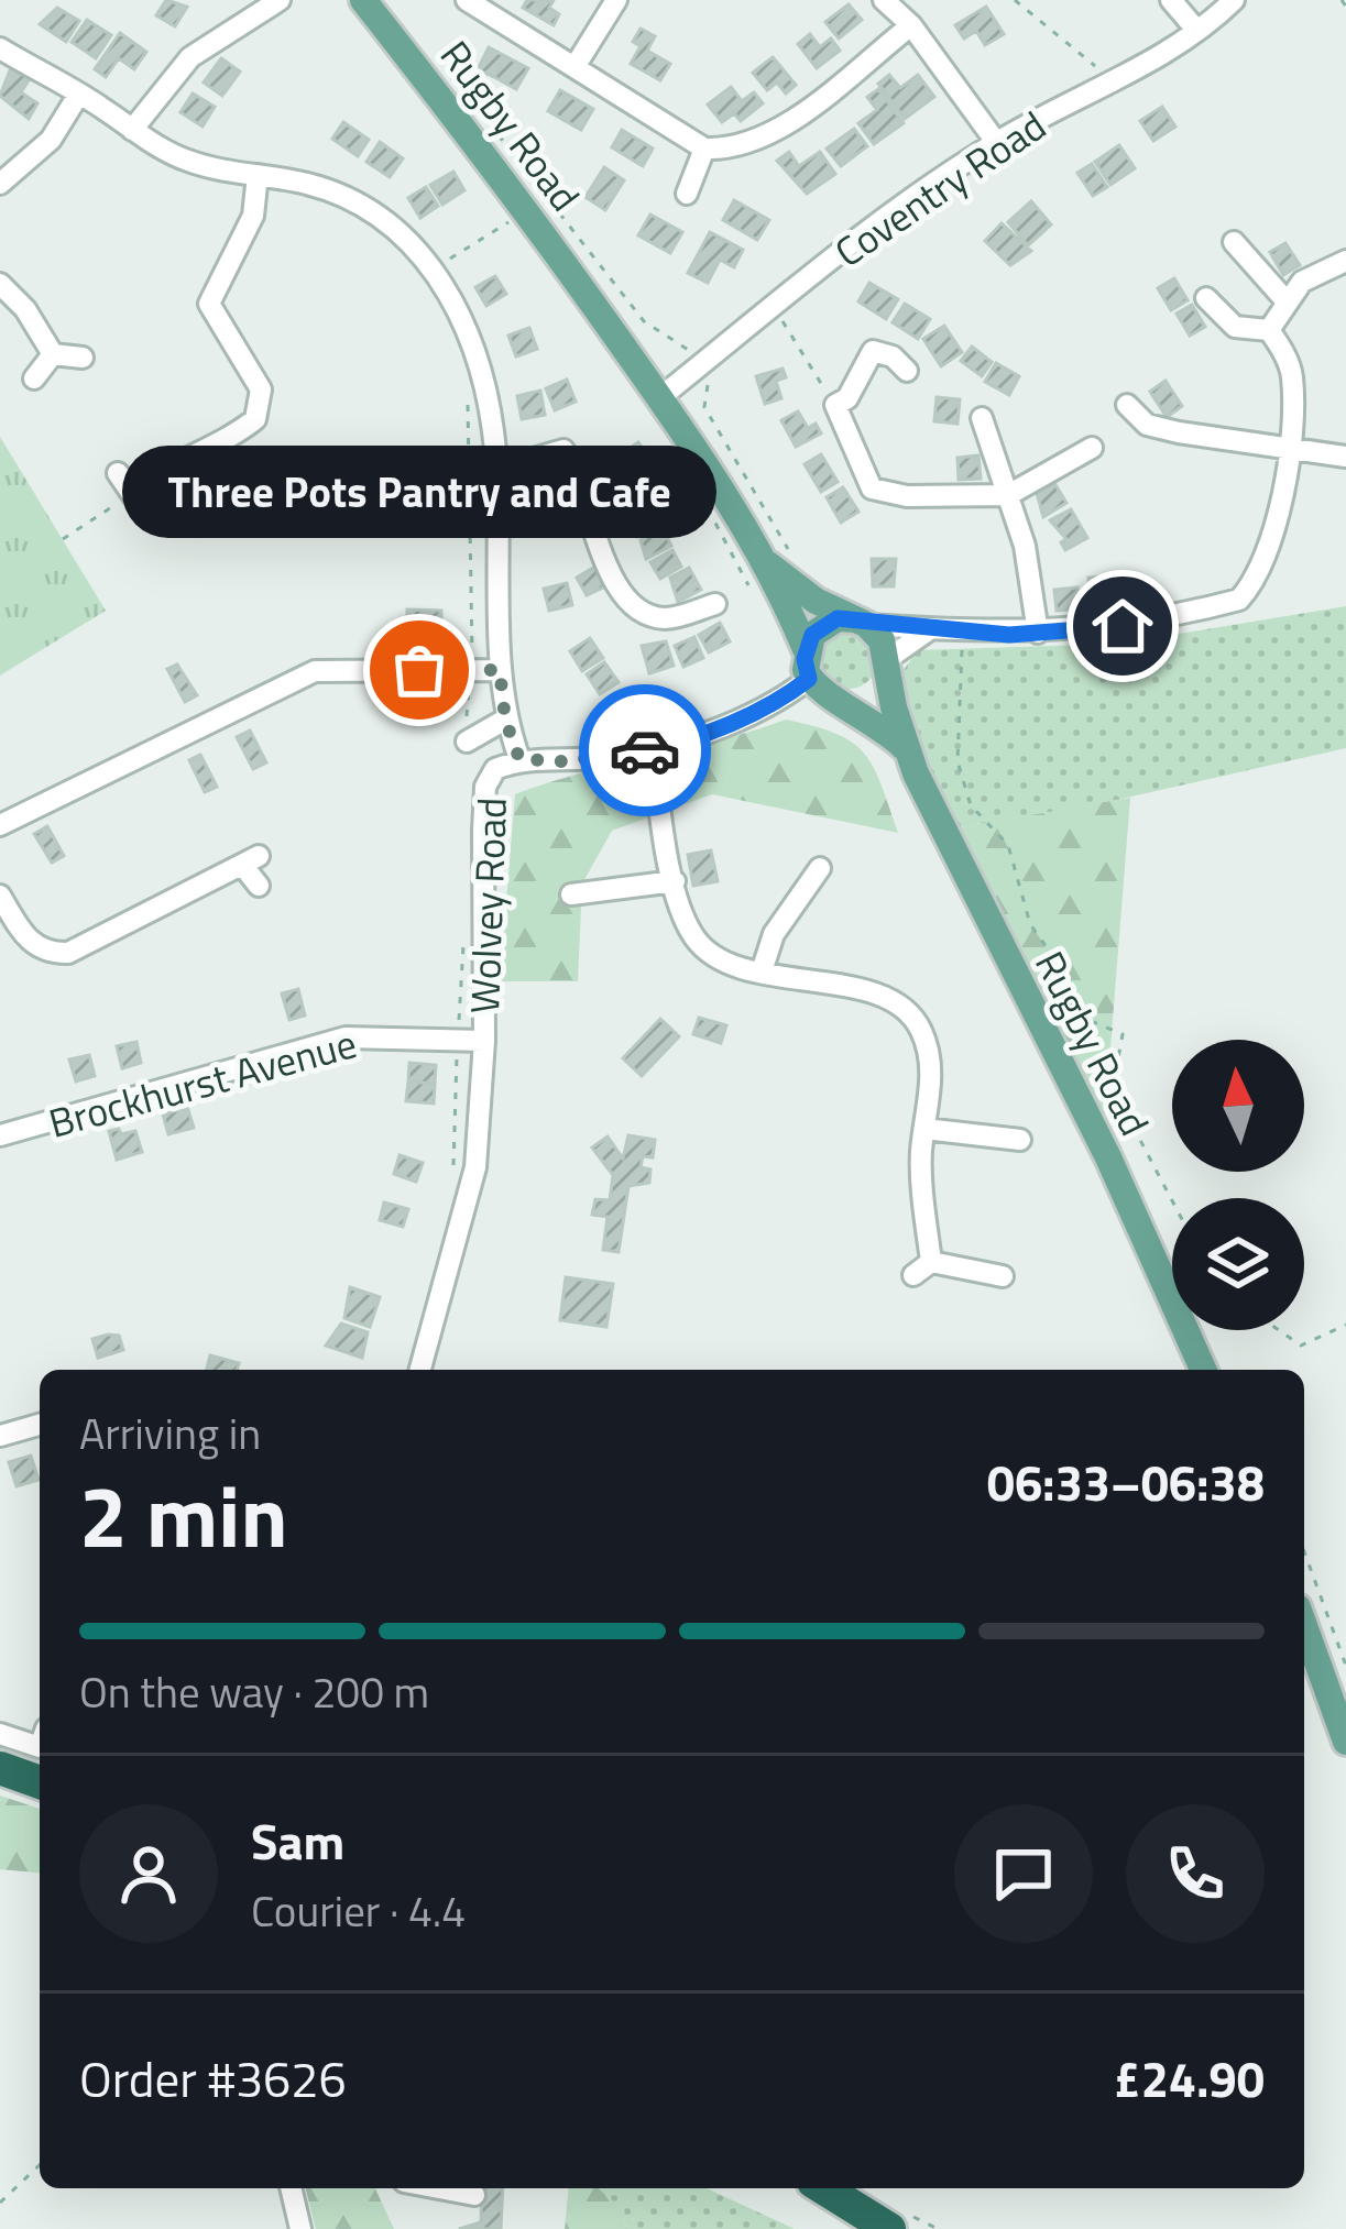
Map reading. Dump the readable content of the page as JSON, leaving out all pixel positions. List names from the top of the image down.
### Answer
{
  "streets": {
    "main road": ["Rugby Road"],
    "street": ["Coventry Road", "Wolvey Road", "Brockhurst Avenue"]
  },
  "crossings": [
    ["Rugby Road", "Coventry Road"],
    ["Wolvey Road", "Brockhurst Avenue"]
  ],
  "places": ["Three Pots Pantry and Cafe"],
  "north": "top",
  "page": {
    "bubble": "Three Pots Pantry and Cafe",
    "heading": ["2 min", "Arriving in", "06:33–06:38"],
    "panel": [
      "Sam",
      "Courier · 4.4",
      "Order #3626",
      "£24.90"
    ],
    "bar": "On the way · 200 m"
  }
}
